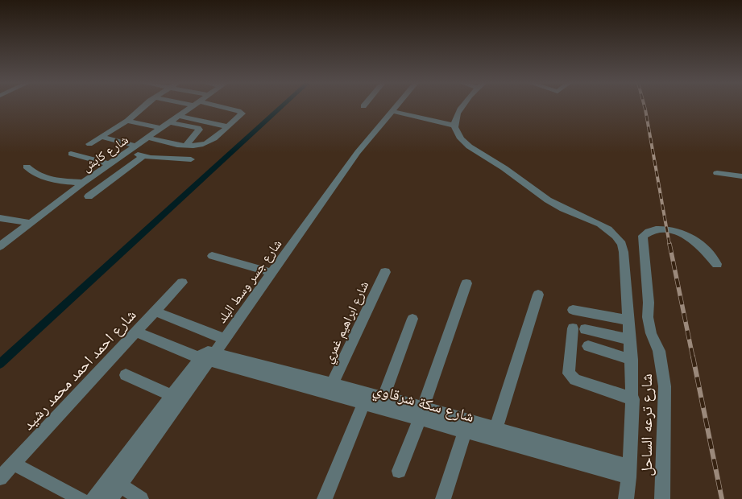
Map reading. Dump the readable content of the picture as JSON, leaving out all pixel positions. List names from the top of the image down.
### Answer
{
  "streets": {
    "street": [
      "شارع كابش",
      "شارع جسر وسط البلد",
      "شارع ابراهيم غمري",
      "شارع احمد احمد محمد رشيد",
      "شارع سكة شرقاوي",
      "شارع ترعه الساحل"
    ]
  },
  "crossings": [
    ["شارع جسر وسط البلد", "شارع سكة شرقاوي"],
    ["شارع ابراهيم غمري", "شارع سكة شرقاوي"]
  ]
}
